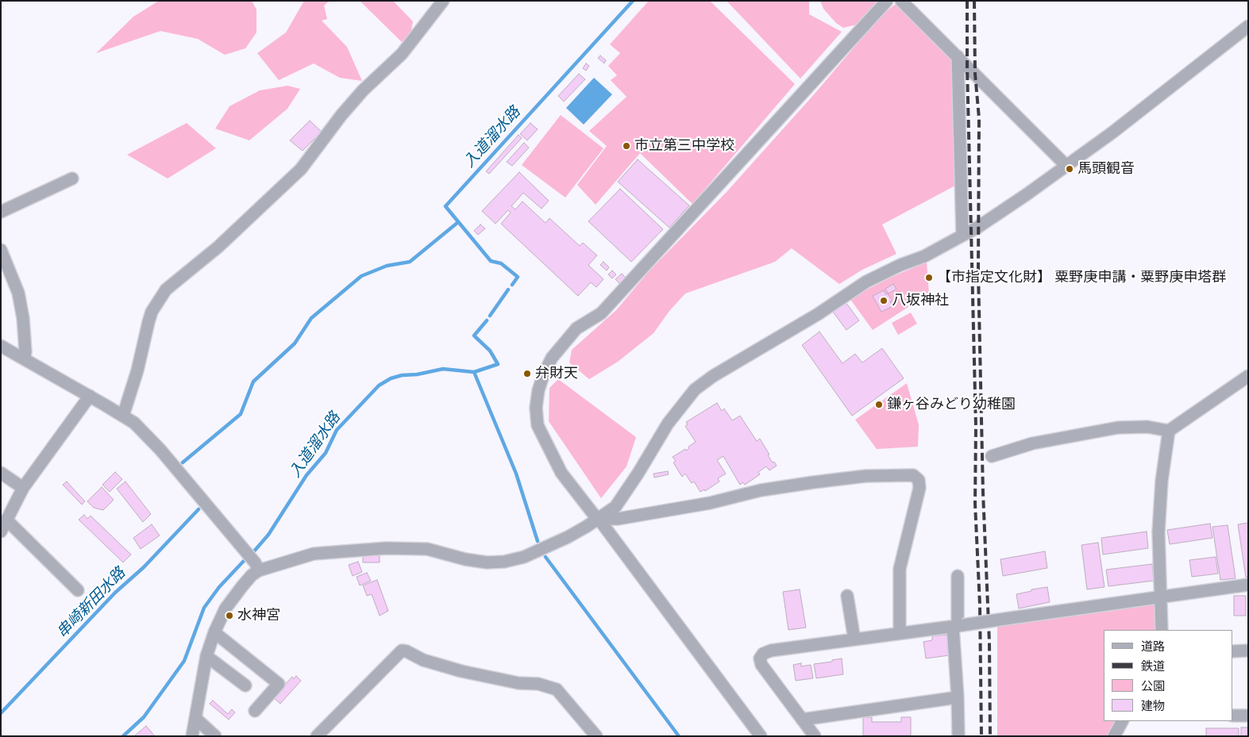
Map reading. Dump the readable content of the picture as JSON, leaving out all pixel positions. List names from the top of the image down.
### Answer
{
  "water": ["入道溜水路", "串崎新田水路"],
  "places": [
    "市立第三中学校",
    "馬頭観音",
    "【市指定文化財】 粟野庚申講・粟野庚申塔群",
    "八坂神社",
    "弁財天",
    "鎌ヶ谷みどり幼稚園",
    "水神宮"
  ],
  "legend": [
    "道路",
    "鉄道",
    "公園",
    "建物"
  ]
}
